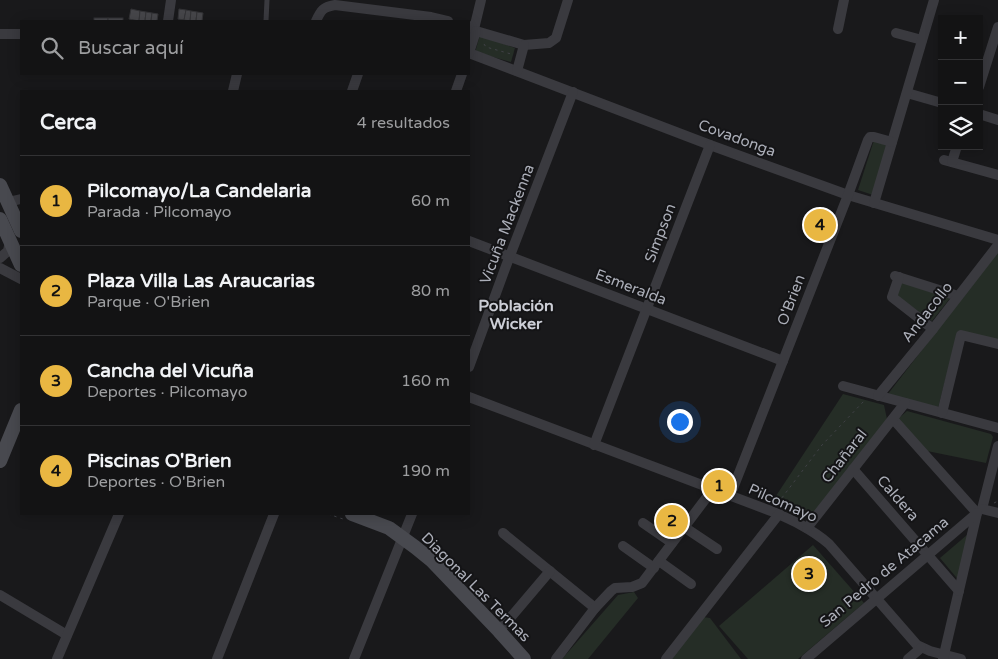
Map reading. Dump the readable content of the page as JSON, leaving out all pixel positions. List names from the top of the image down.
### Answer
{
  "streets": {
    "main road": ["Diagonal Las Termas"],
    "street": [
      "Covadonga",
      "Vicuña Mackenna",
      "Simpson",
      "Esmeralda",
      "O'Brien",
      "Andacollo",
      "Chañaral",
      "Caldera",
      "Pilcomayo",
      "San Pedro de Atacama"
    ]
  },
  "crossings": [
    ["Covadonga", "Vicuña Mackenna"],
    ["Covadonga", "Simpson"],
    ["Covadonga", "O'Brien"],
    ["Vicuña Mackenna", "Esmeralda"],
    ["Simpson", "Esmeralda"],
    ["Simpson", "Pilcomayo"],
    ["Esmeralda", "O'Brien"],
    ["O'Brien", "Pilcomayo"],
    ["Chañaral", "Caldera"],
    ["Chañaral", "Pilcomayo"],
    ["Caldera", "San Pedro de Atacama"],
    ["Pilcomayo", "San Pedro de Atacama"]
  ],
  "districts": ["Población Wicker"],
  "page": {
    "map_buttons": ["+", "−"],
    "search": "Buscar aquí",
    "heading": ["Cerca", "4 resultados"],
    "list": [
      {
        "mark": "1",
        "name": "Pilcomayo/La Candelaria",
        "note": "Parada · Pilcomayo",
        "value": "60 m"
      },
      {
        "mark": "2",
        "name": "Plaza Villa Las Araucarias",
        "note": "Parque · O'Brien",
        "value": "80 m"
      },
      {
        "mark": "3",
        "name": "Cancha del Vicuña",
        "note": "Deportes · Pilcomayo",
        "value": "160 m"
      },
      {
        "mark": "4",
        "name": "Piscinas O'Brien",
        "note": "Deportes · O'Brien",
        "value": "190 m"
      }
    ],
    "pins": [
      "4",
      "1",
      "2",
      "3"
    ]
  }
}
